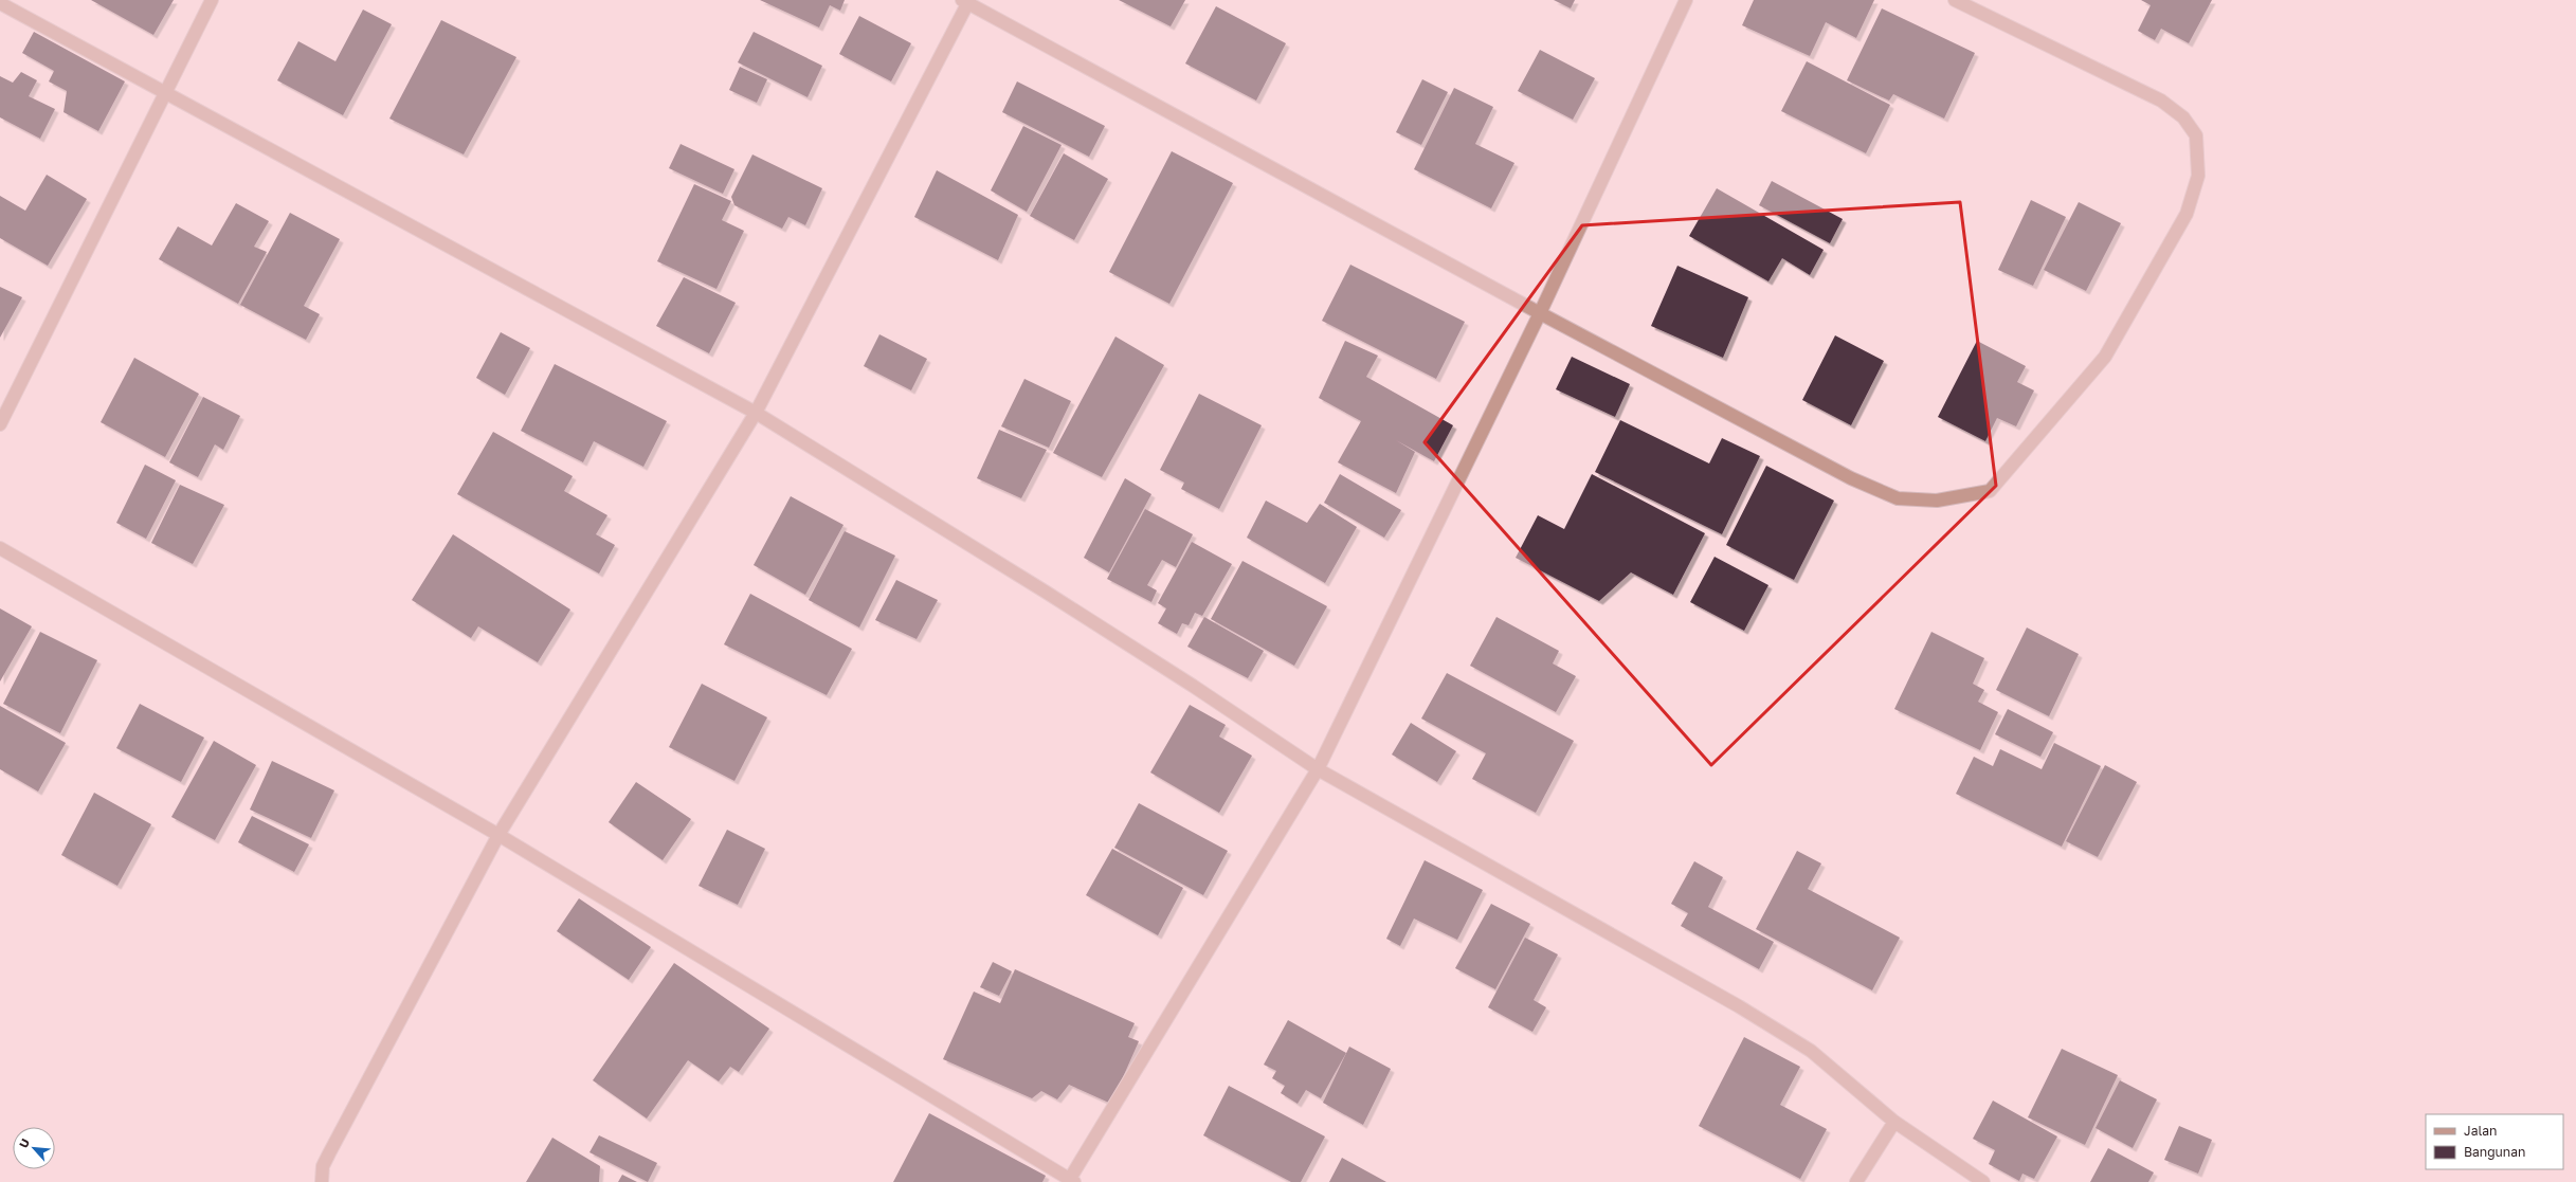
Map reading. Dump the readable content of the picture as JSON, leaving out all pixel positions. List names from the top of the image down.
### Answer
{
  "legend": ["Jalan", "Bangunan"],
  "north": "top left"
}
